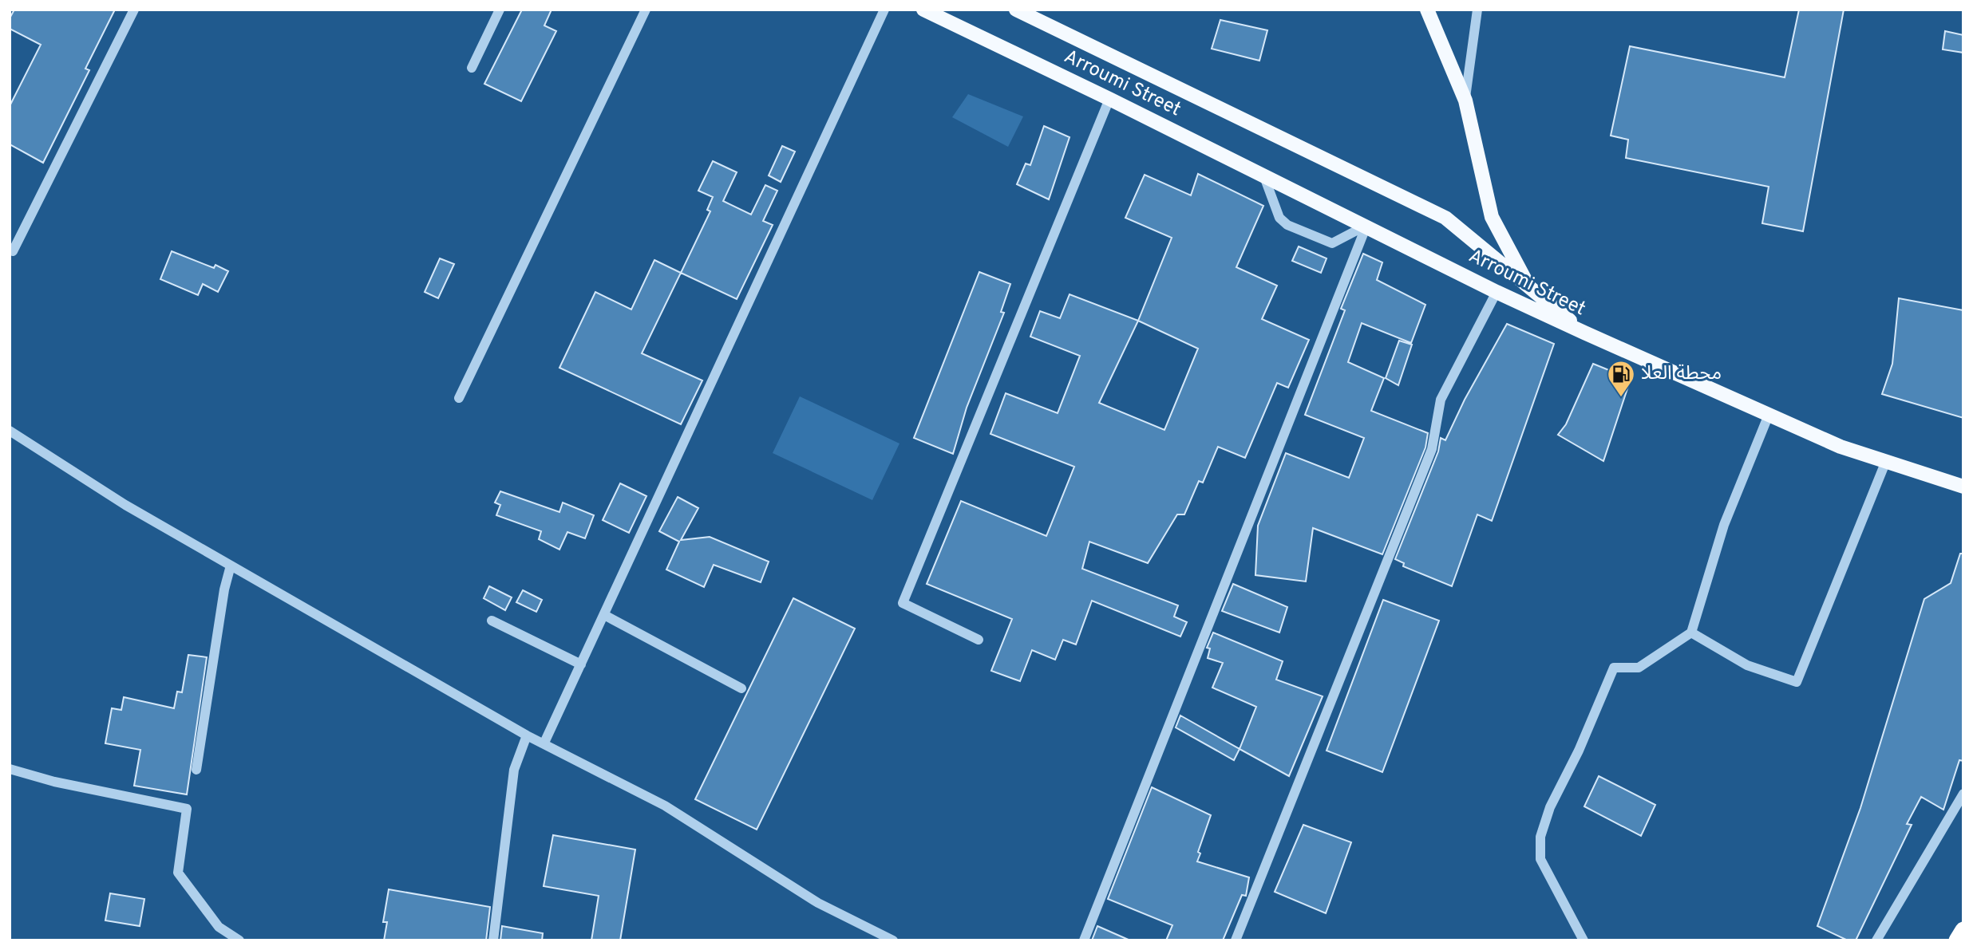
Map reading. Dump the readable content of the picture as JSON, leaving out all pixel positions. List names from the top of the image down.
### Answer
{
  "streets": {
    "main road": ["Arroumi Street"]
  },
  "places": {
    "fuel station": ["محطة العلا"]
  }
}
